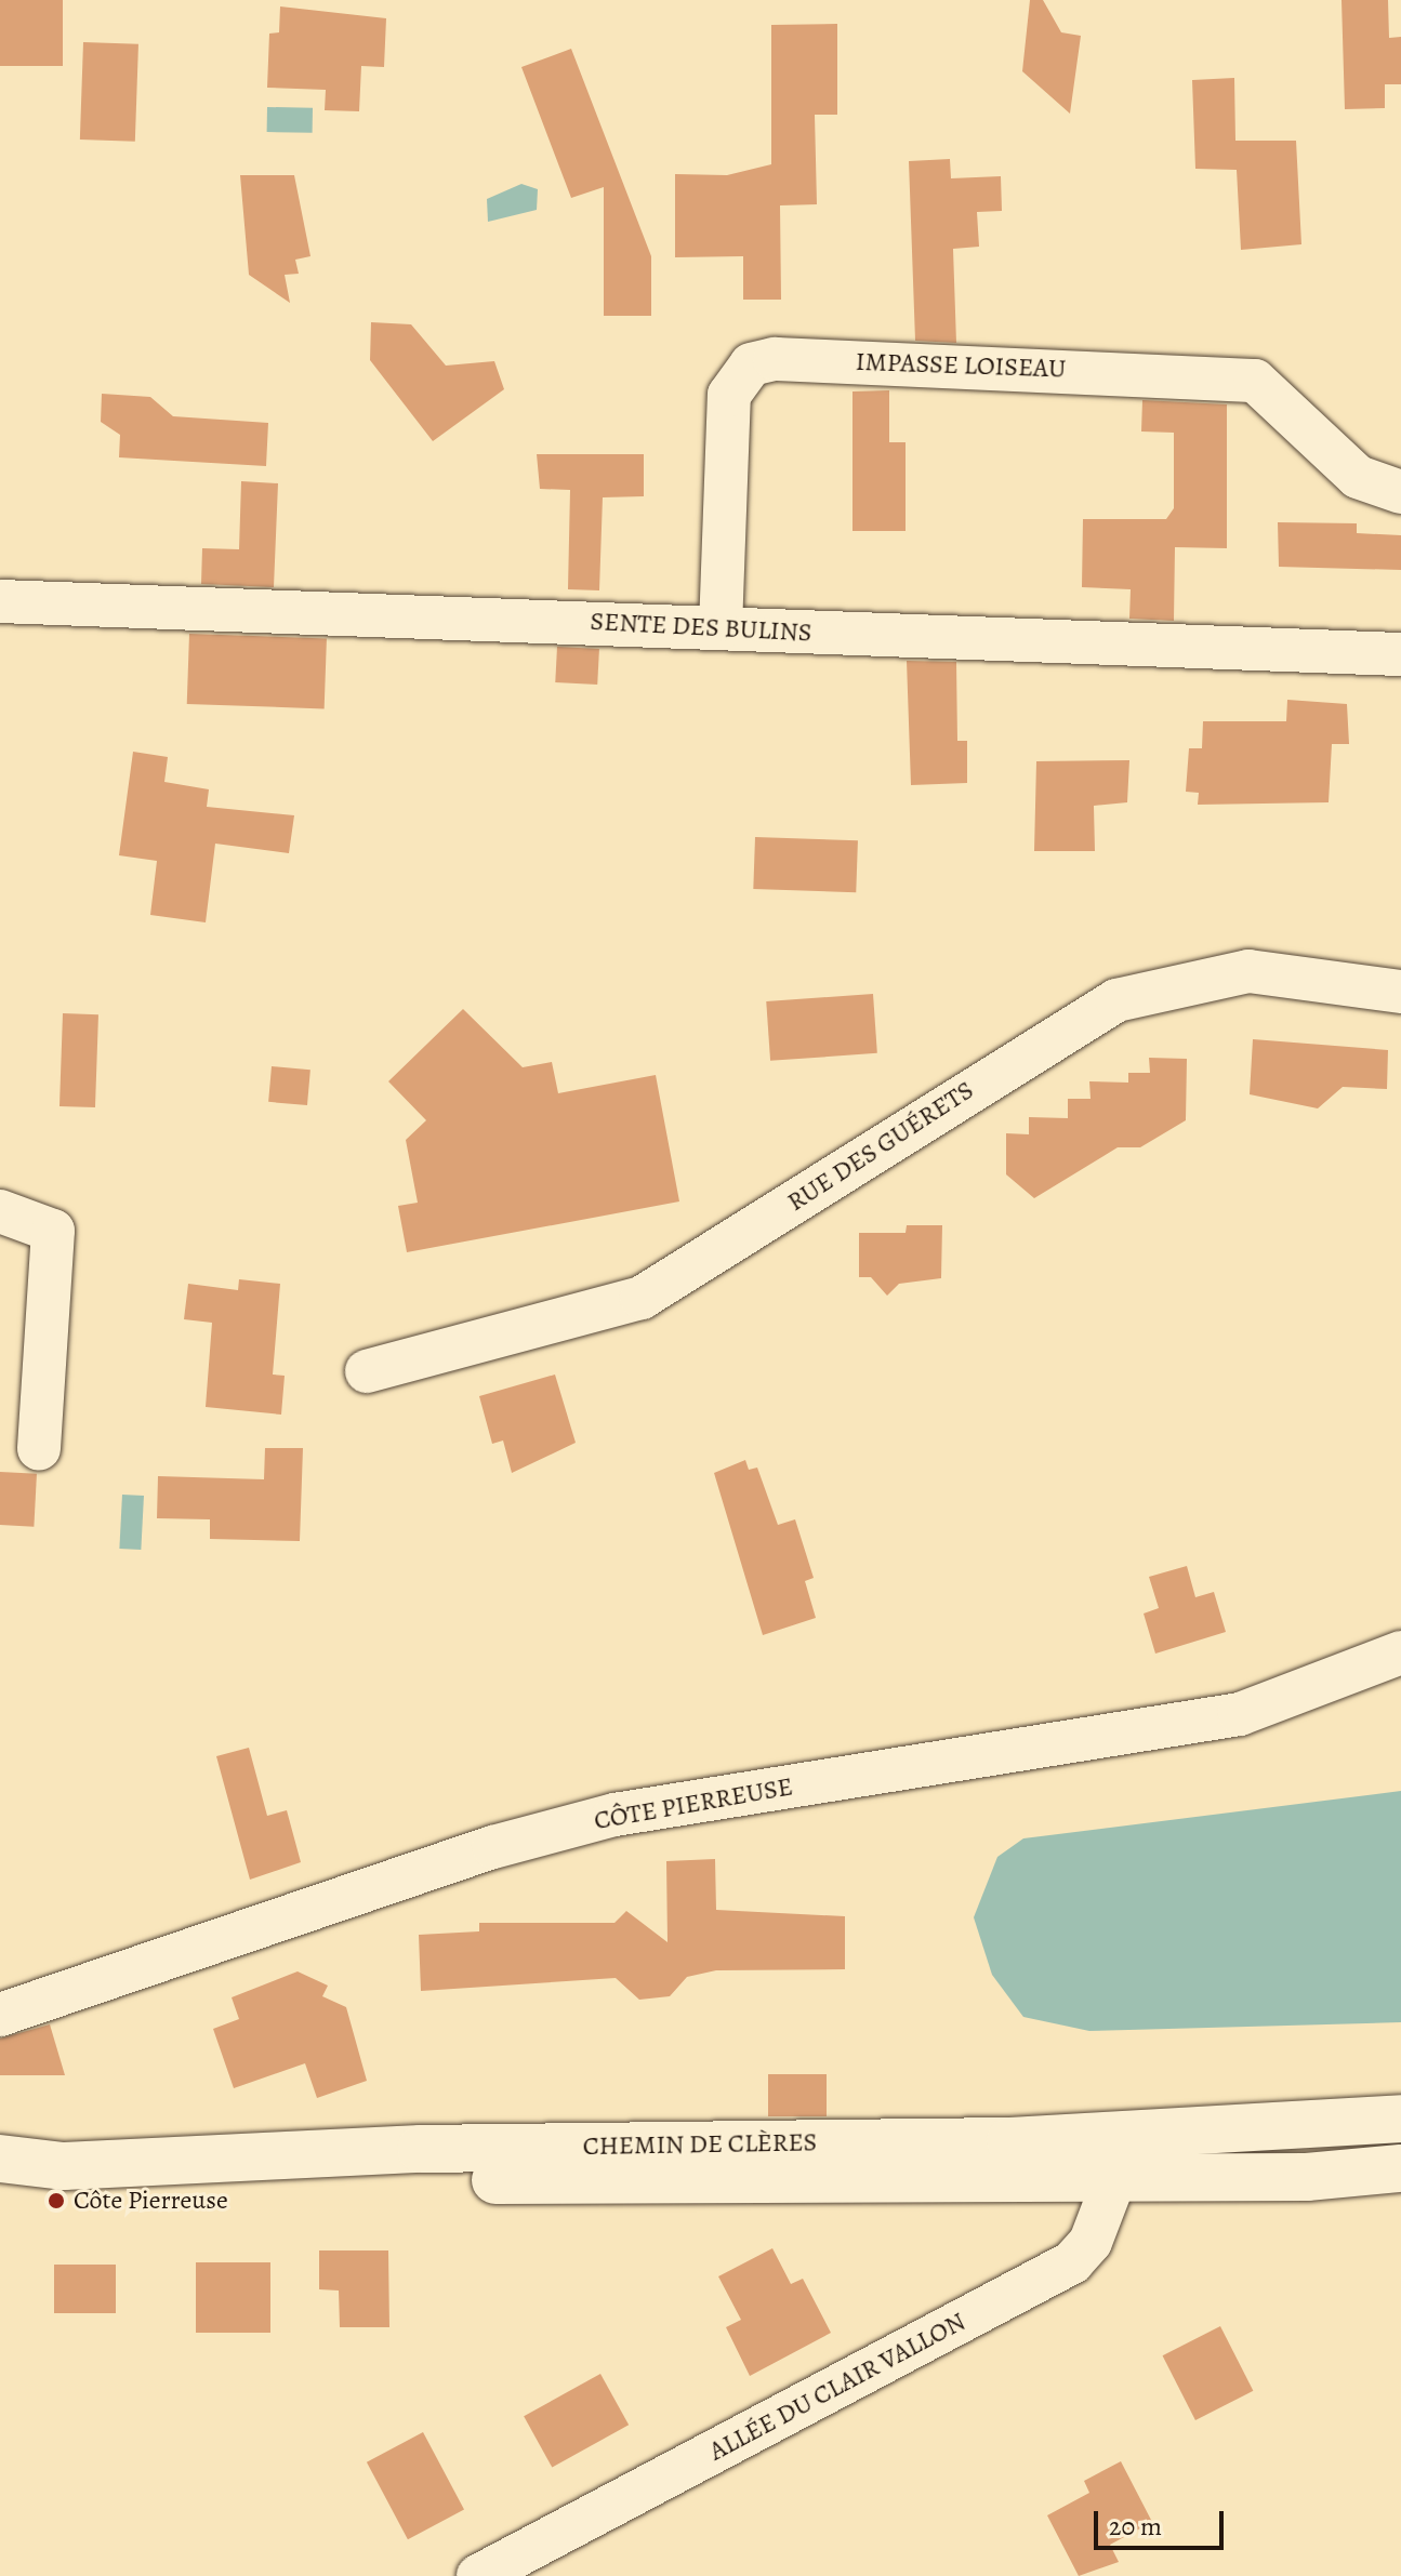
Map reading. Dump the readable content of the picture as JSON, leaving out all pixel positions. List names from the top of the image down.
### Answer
{
  "streets": {
    "street": [
      "IMPASSE LOISEAU",
      "SENTE DES BULINS",
      "RUE DES GUÉRETS",
      "CÔTE PIERREUSE",
      "CHEMIN DE CLÈRES",
      "ALLÉE DU CLAIR VALLON"
    ]
  },
  "crossings": [
    ["IMPASSE LOISEAU", "SENTE DES BULINS"],
    ["CHEMIN DE CLÈRES", "ALLÉE DU CLAIR VALLON"]
  ],
  "places": ["Côte Pierreuse"],
  "scale_bar": "20 m"
}
